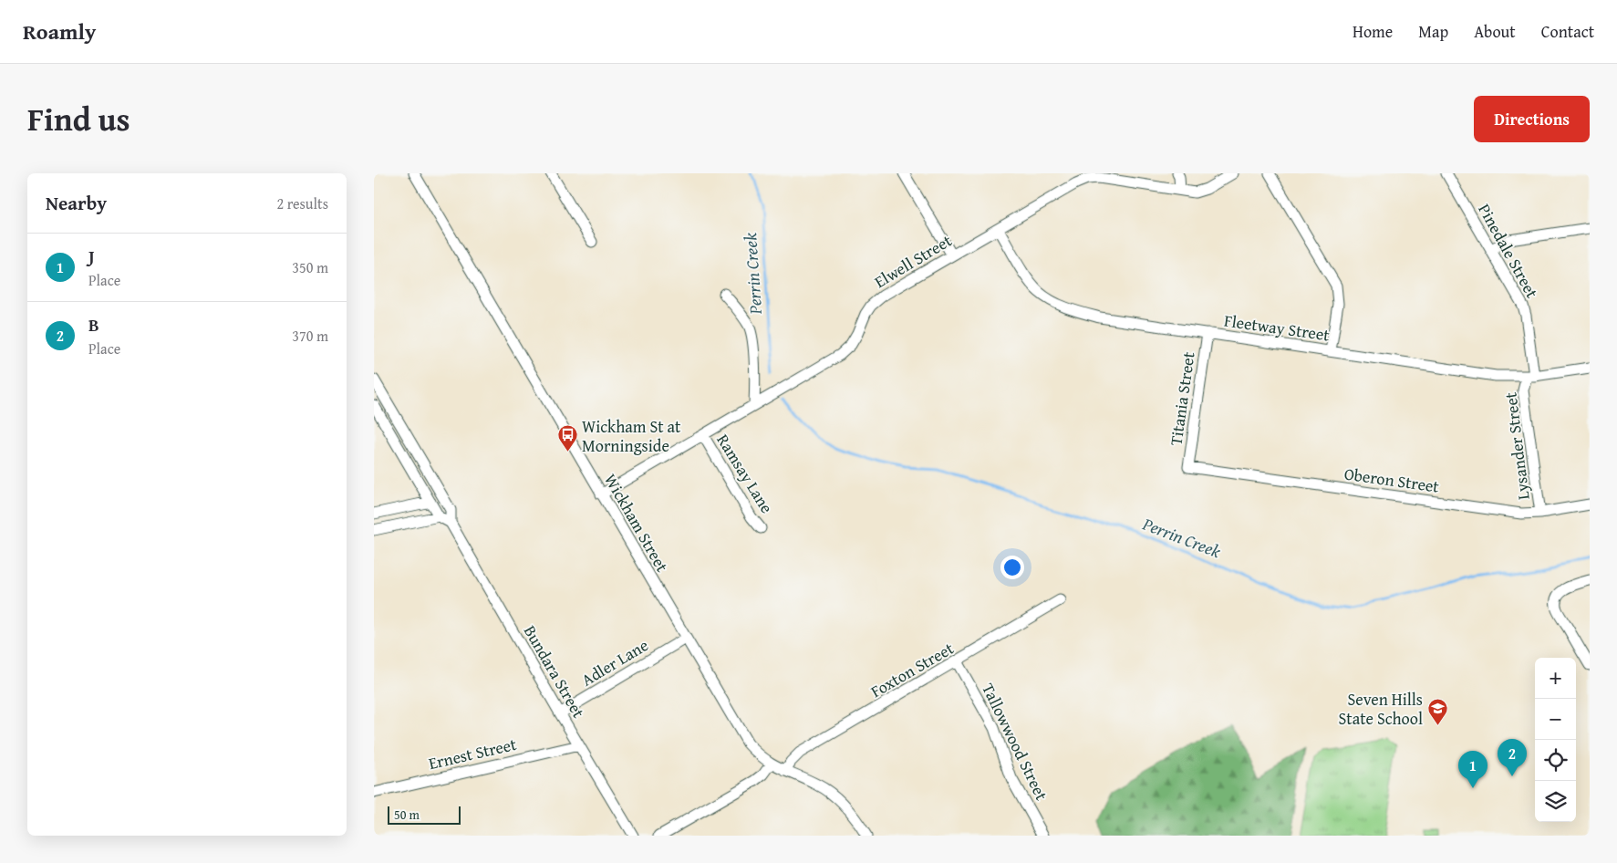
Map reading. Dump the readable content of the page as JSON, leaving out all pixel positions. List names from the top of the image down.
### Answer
{
  "streets": {
    "street": [
      "Pinedale Street",
      "Elwell Street",
      "Fleetway Street",
      "Titania Street",
      "Lysander Street",
      "Ramsay Lane",
      "Oberon Street",
      "Wickham Street",
      "Adler Lane",
      "Foxton Street",
      "Bundara Street",
      "Tallowwood Street",
      "Ernest Street"
    ]
  },
  "crossings": [
    ["Pinedale Street", "Fleetway Street"],
    ["Pinedale Street", "Lysander Street"],
    ["Elwell Street", "Fleetway Street"],
    ["Elwell Street", "Ramsay Lane"],
    ["Elwell Street", "Wickham Street"],
    ["Fleetway Street", "Titania Street"],
    ["Fleetway Street", "Lysander Street"],
    ["Titania Street", "Oberon Street"],
    ["Lysander Street", "Oberon Street"],
    ["Wickham Street", "Adler Lane"],
    ["Wickham Street", "Foxton Street"],
    ["Adler Lane", "Bundara Street"],
    ["Foxton Street", "Tallowwood Street"],
    ["Bundara Street", "Ernest Street"]
  ],
  "water": ["Perrin Creek"],
  "places": {
    "bus stop": ["Wickham St at Morningside"],
    "school or university": ["Seven Hills State School"]
  },
  "scale_bar": "50 m",
  "page": {
    "header": "Roamly",
    "nav": [
      "Home",
      "Map",
      "About",
      "Contact"
    ],
    "title": "Find us",
    "buttons": "Directions",
    "heading": ["Nearby", "2 results"],
    "list": [
      {
        "mark": "1",
        "name": "J",
        "note": "Place",
        "value": "350 m"
      },
      {
        "mark": "2",
        "name": "B",
        "note": "Place",
        "value": "370 m"
      }
    ],
    "map_buttons": ["+", "−"],
    "pins": ["2", "1"],
    "scale": "50 m"
  }
}
